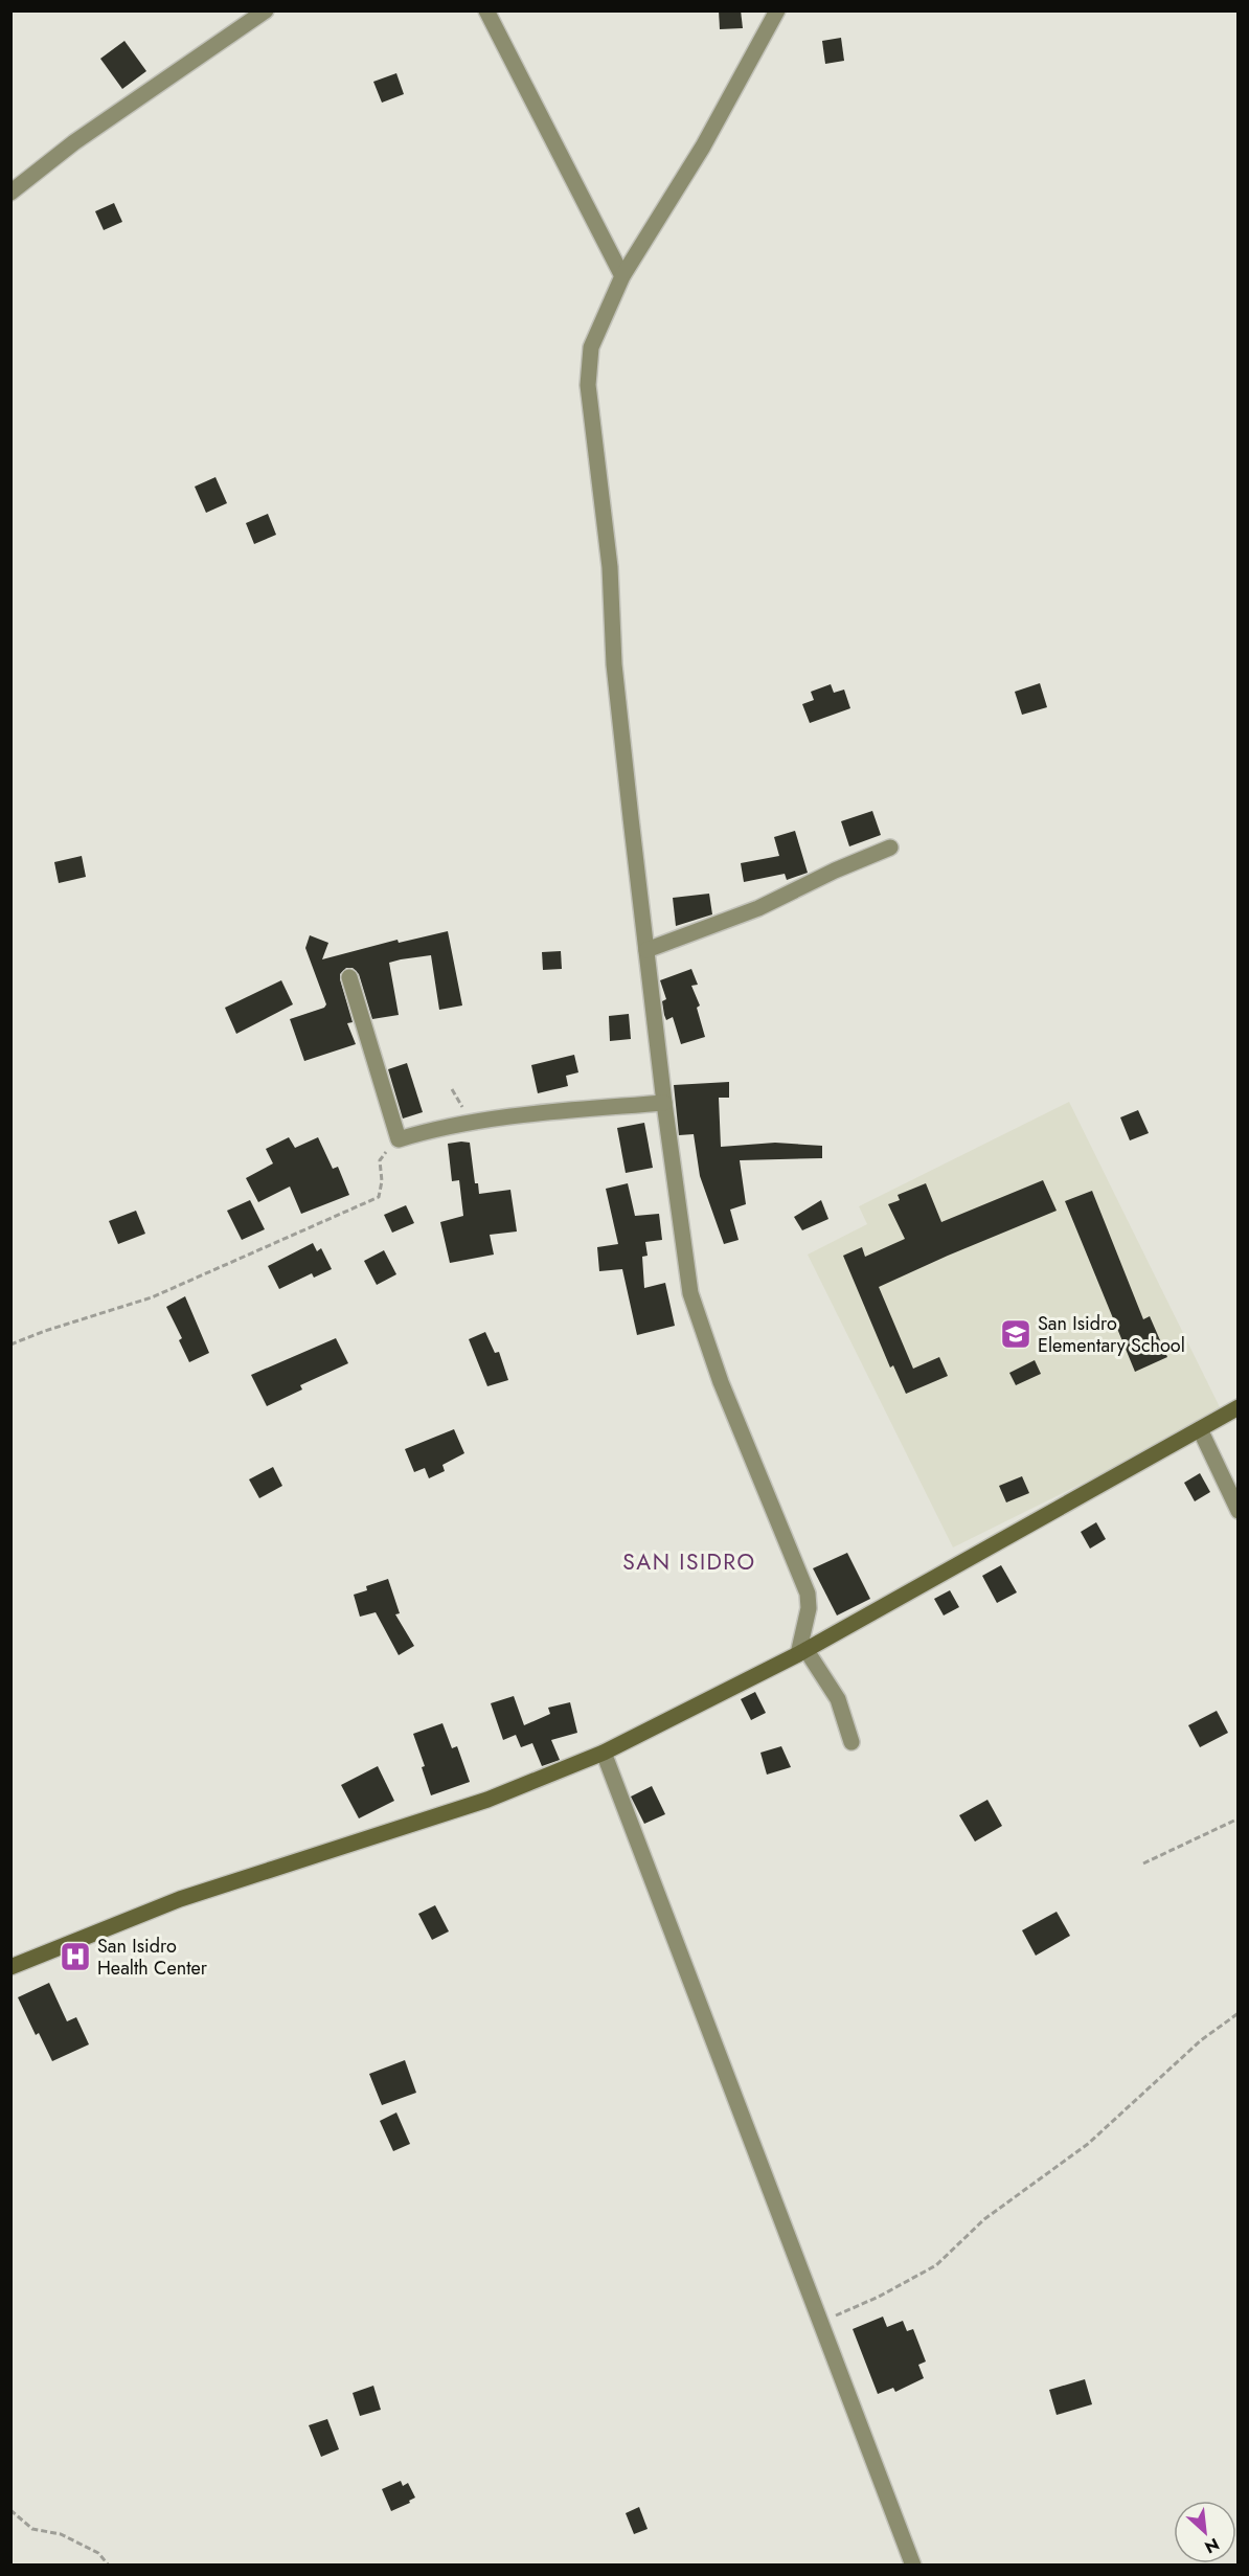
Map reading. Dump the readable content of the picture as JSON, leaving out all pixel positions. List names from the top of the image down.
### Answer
{
  "districts": ["SAN ISIDRO"],
  "places": {
    "school or university": ["San Isidro Elementary School"],
    "hospital": ["San Isidro Health Center"]
  },
  "north": "bottom right"
}
